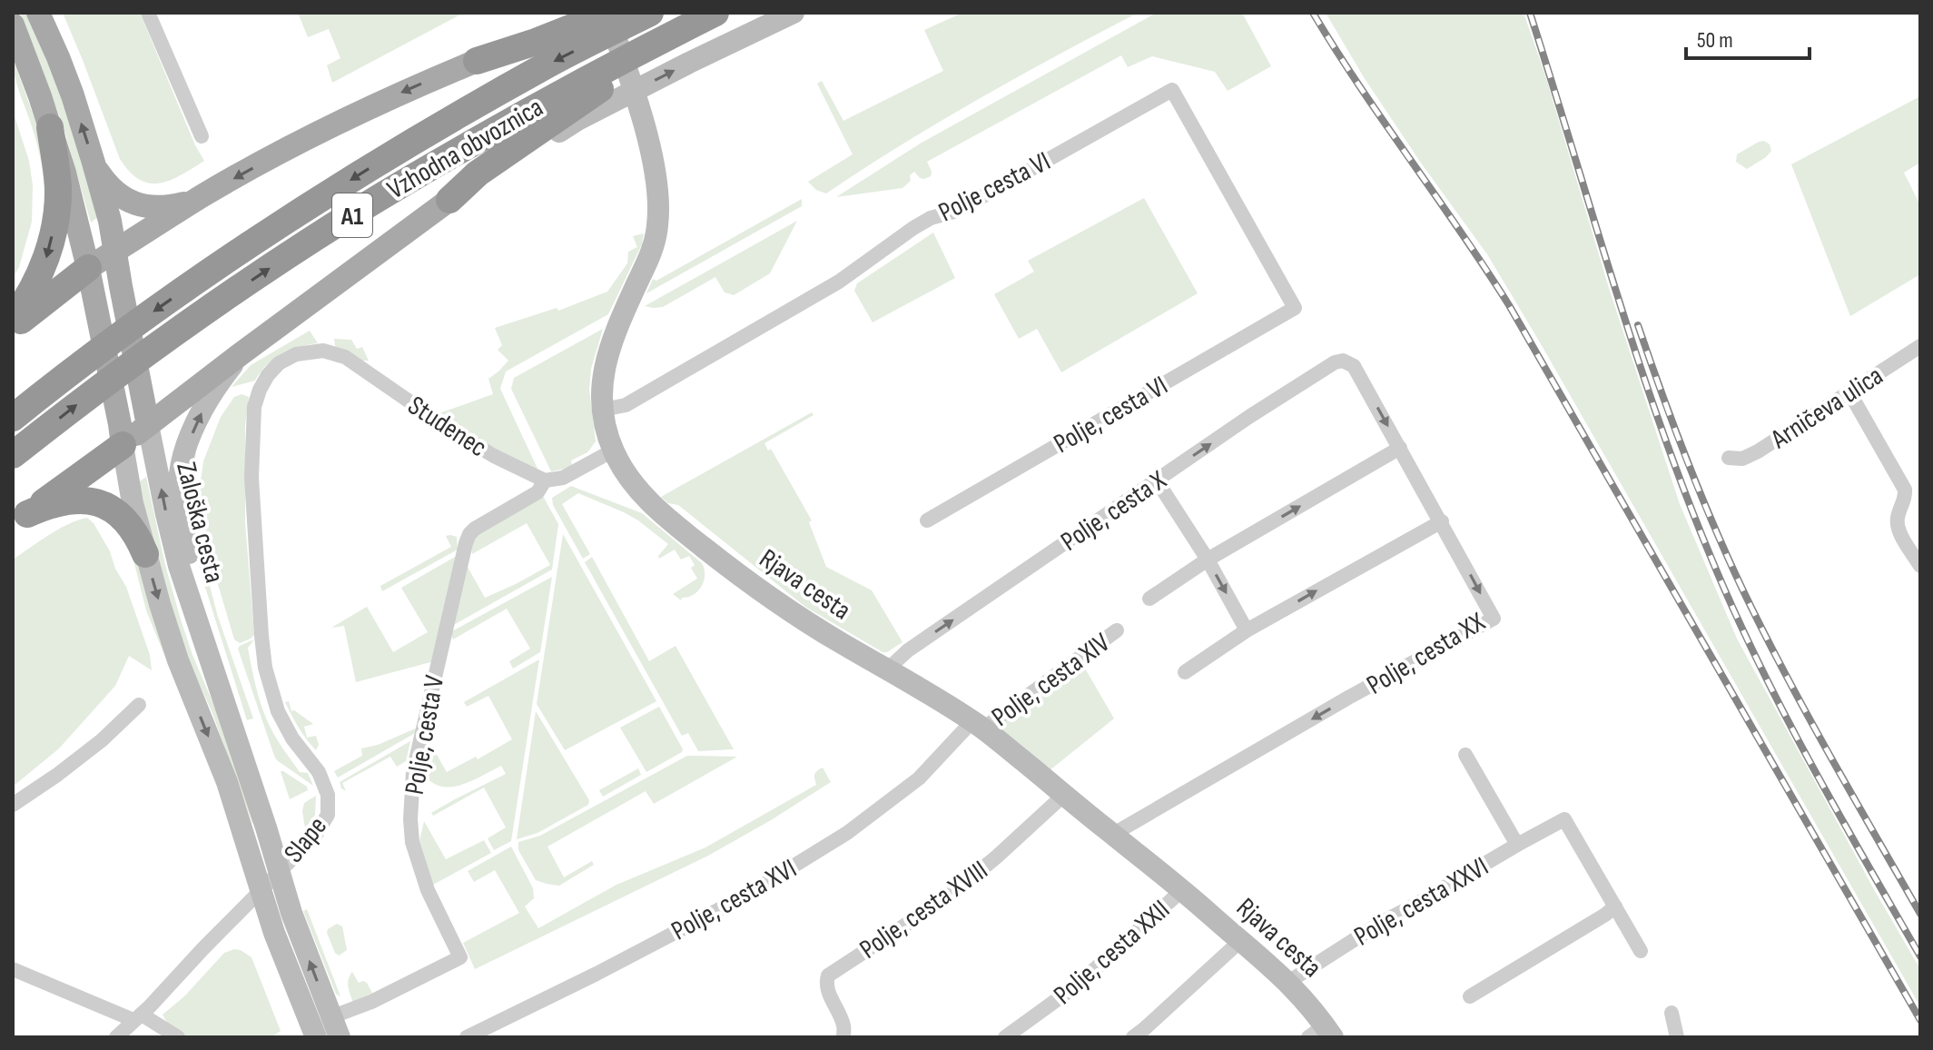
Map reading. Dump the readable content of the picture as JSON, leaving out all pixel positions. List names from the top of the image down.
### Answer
{
  "streets": {
    "highway": ["Vzhodna obvoznica", "A1"],
    "main road": ["Zaloška cesta", "Rjava cesta"],
    "street": [
      "Polje cesta VI",
      "Arničeva ulica",
      "Polje, cesta VI",
      "Studenec",
      "Polje, cesta X",
      "Polje, cesta XX",
      "Polje, cesta XIV",
      "Polje, cesta V",
      "Slape",
      "Polje, cesta XVI",
      "Polje, cesta XXVI",
      "Polje, cesta XVIII",
      "Polje, cesta XXII"
    ]
  },
  "crossings": [
    ["Polje cesta VI", "Polje, cesta VI"],
    ["Polje cesta VI", "Rjava cesta"],
    ["Studenec", "Polje, cesta V"],
    ["Studenec", "Slape"],
    ["Polje, cesta X", "Rjava cesta"],
    ["Zaloška cesta", "Polje, cesta V"],
    ["Zaloška cesta", "Slape"],
    ["Rjava cesta", "Polje, cesta XX"],
    ["Rjava cesta", "Polje, cesta XIV"],
    ["Rjava cesta", "Polje, cesta V"],
    ["Rjava cesta", "Polje, cesta XVI"],
    ["Rjava cesta", "Polje, cesta XXVI"],
    ["Rjava cesta", "Polje, cesta XVIII"],
    ["Rjava cesta", "Polje, cesta XXII"],
    ["Polje, cesta XIV", "Polje, cesta XVI"]
  ],
  "scale_bar": "50 m"
}
